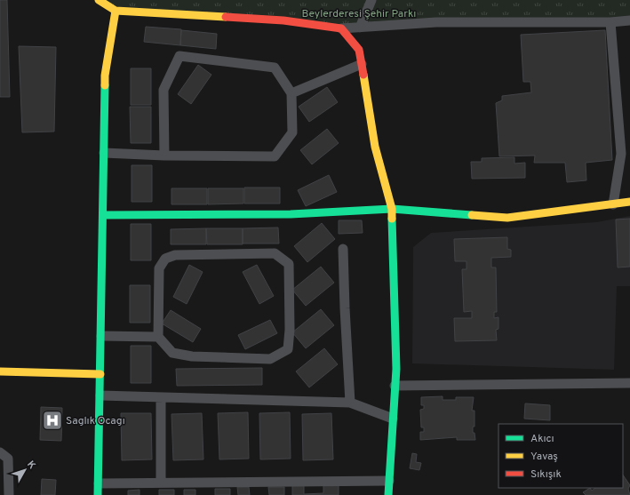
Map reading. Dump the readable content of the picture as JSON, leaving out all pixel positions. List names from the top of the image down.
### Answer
{
  "parks": ["Beylerderesi Şehir Parkı"],
  "places": {
    "hospital": ["Saglık Ocagı"]
  },
  "legend": ["Akıcı", "Yavaş", "Sıkışık"],
  "north": "top right"
}
